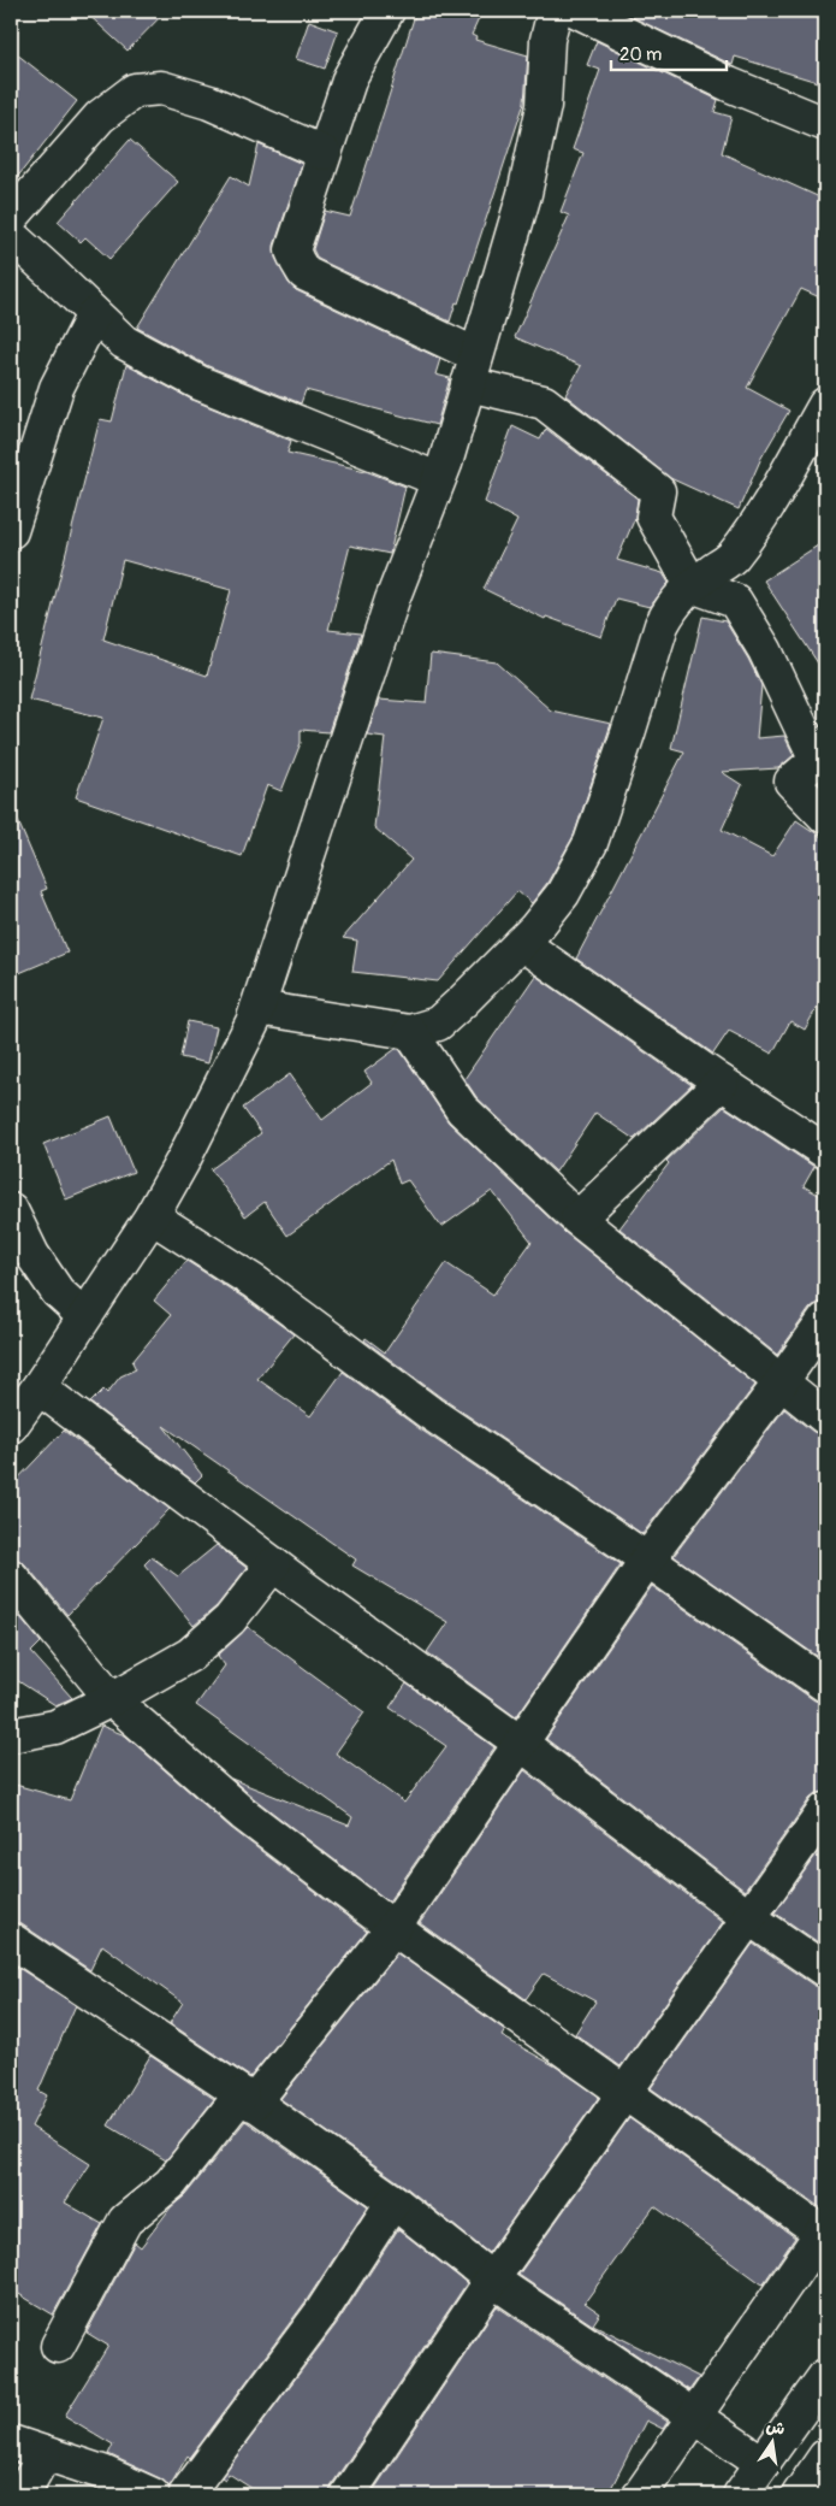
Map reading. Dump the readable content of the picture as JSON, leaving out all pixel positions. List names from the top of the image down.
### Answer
{
  "scale_bar": "20 m",
  "north": "top"
}
